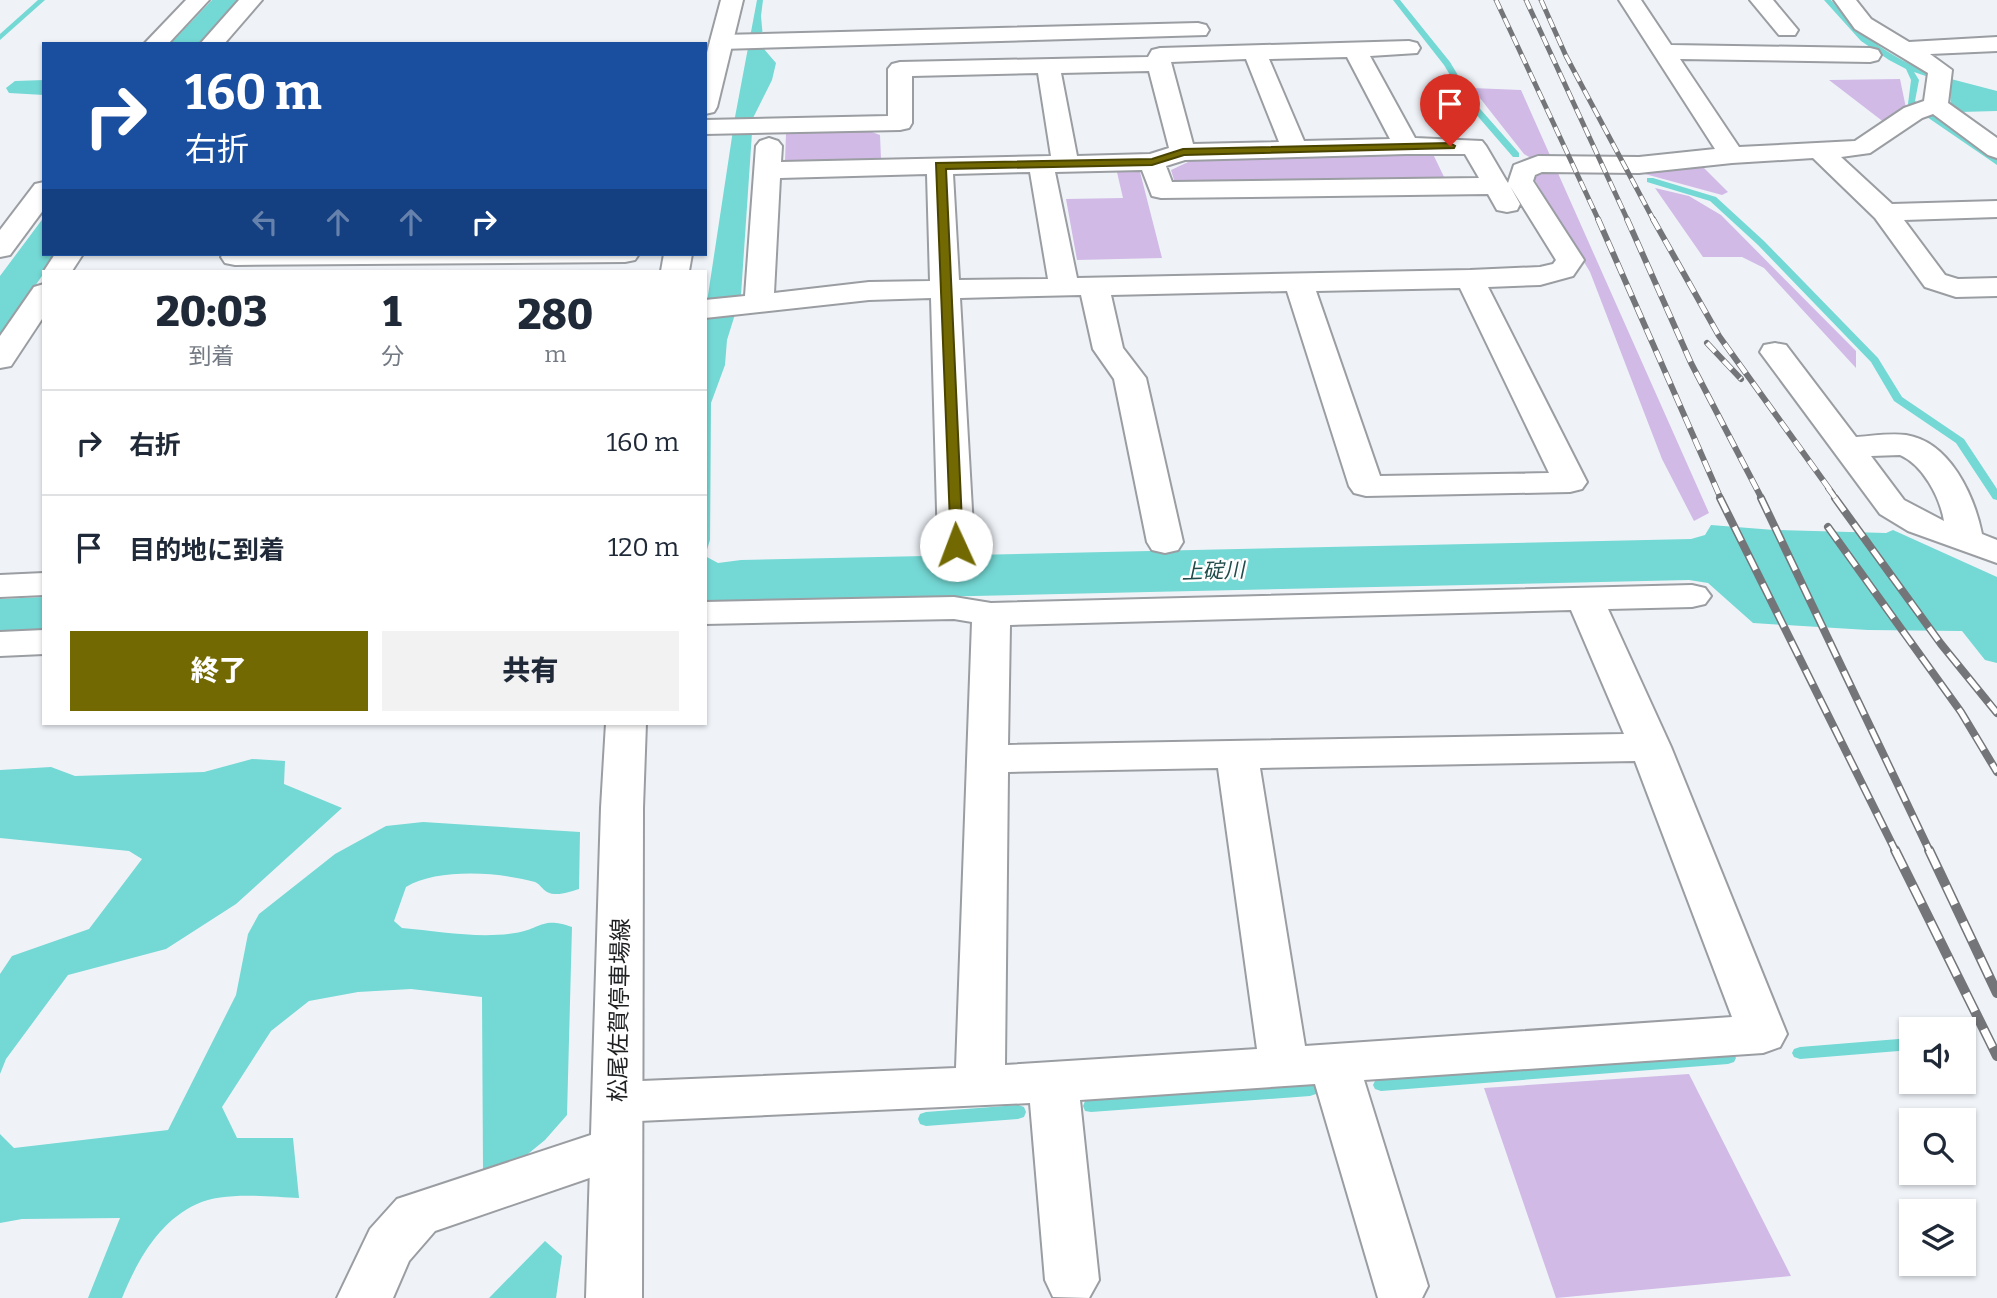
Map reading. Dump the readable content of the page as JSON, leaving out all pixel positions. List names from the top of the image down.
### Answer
{
  "streets": {
    "street": ["松尾佐賀停車場線"]
  },
  "water": ["上碇川"],
  "page": {
    "turn": ["160 m", "右折"],
    "eta": [
      "20:03",
      "到着",
      "1",
      "分",
      "280",
      "m"
    ],
    "list": [
      {
        "name": "右折",
        "value": "160 m"
      },
      {
        "name": "目的地に到着",
        "value": "120 m"
      }
    ],
    "buttons": ["終了", "共有"]
  }
}
